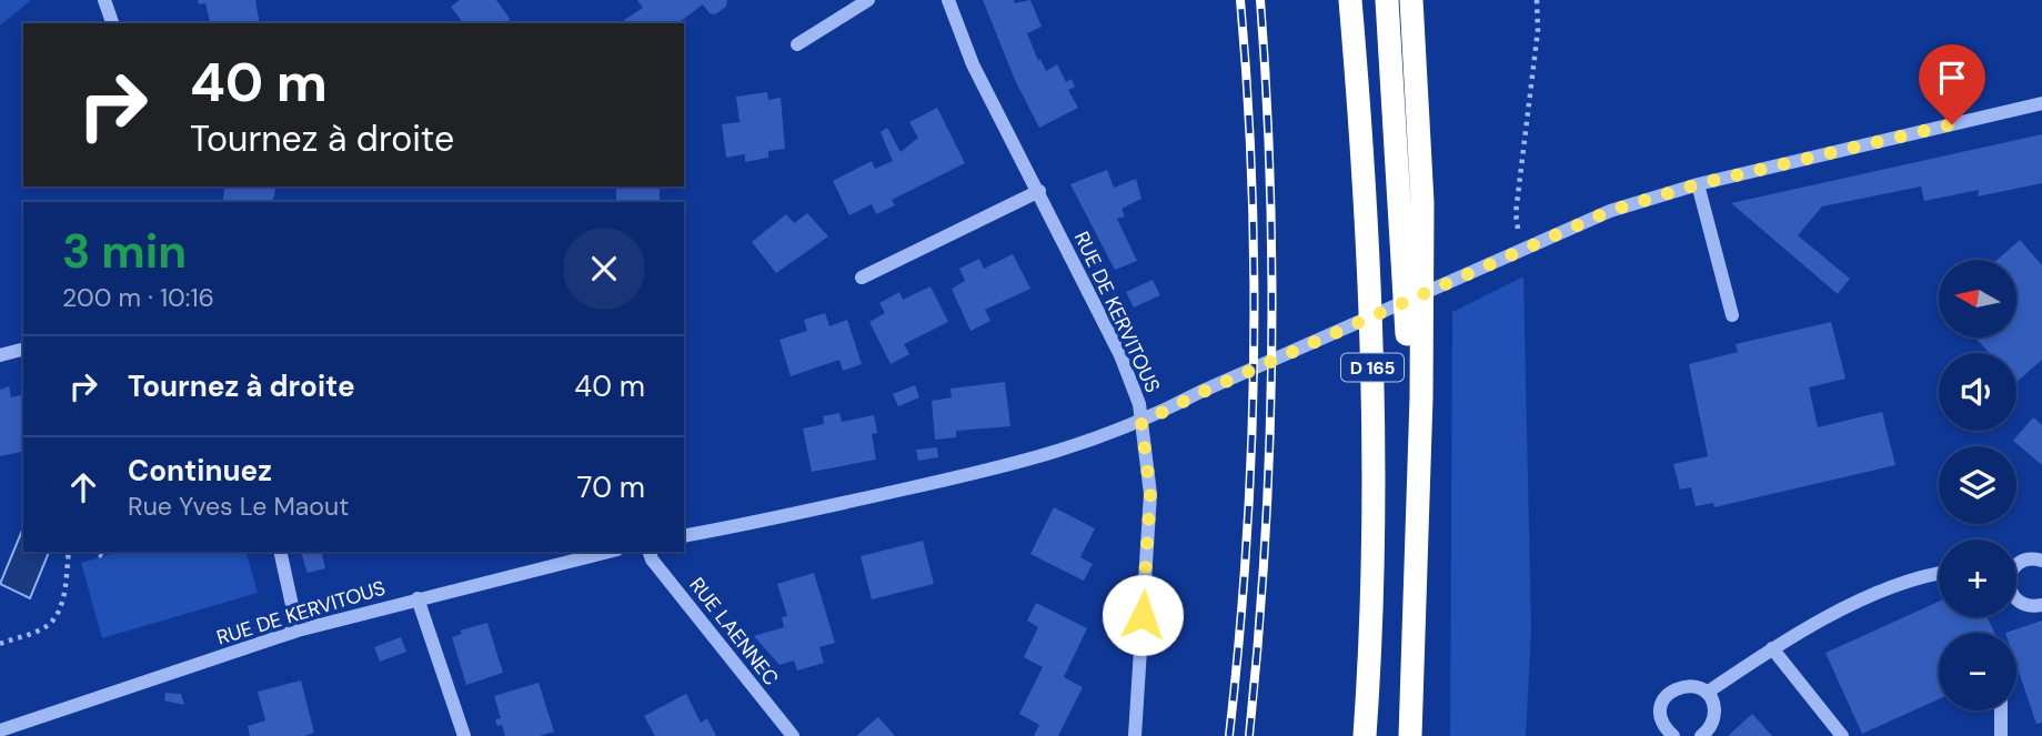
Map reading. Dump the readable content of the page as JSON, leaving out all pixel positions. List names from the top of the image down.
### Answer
{
  "streets": {
    "highway": ["D 165"],
    "street": ["RUE DE KERVITOUS", "RUE LAENNEC"]
  },
  "north": "left",
  "page": {
    "turn": ["40 m", "Tournez à droite"],
    "heading": ["3 min", "200 m · 10:16"],
    "map_buttons": ["+", "−"],
    "list": [
      {
        "name": "Tournez à droite",
        "value": "40 m"
      },
      {
        "name": "Continuez",
        "note": "Rue Yves Le Maout",
        "value": "70 m"
      }
    ]
  }
}
